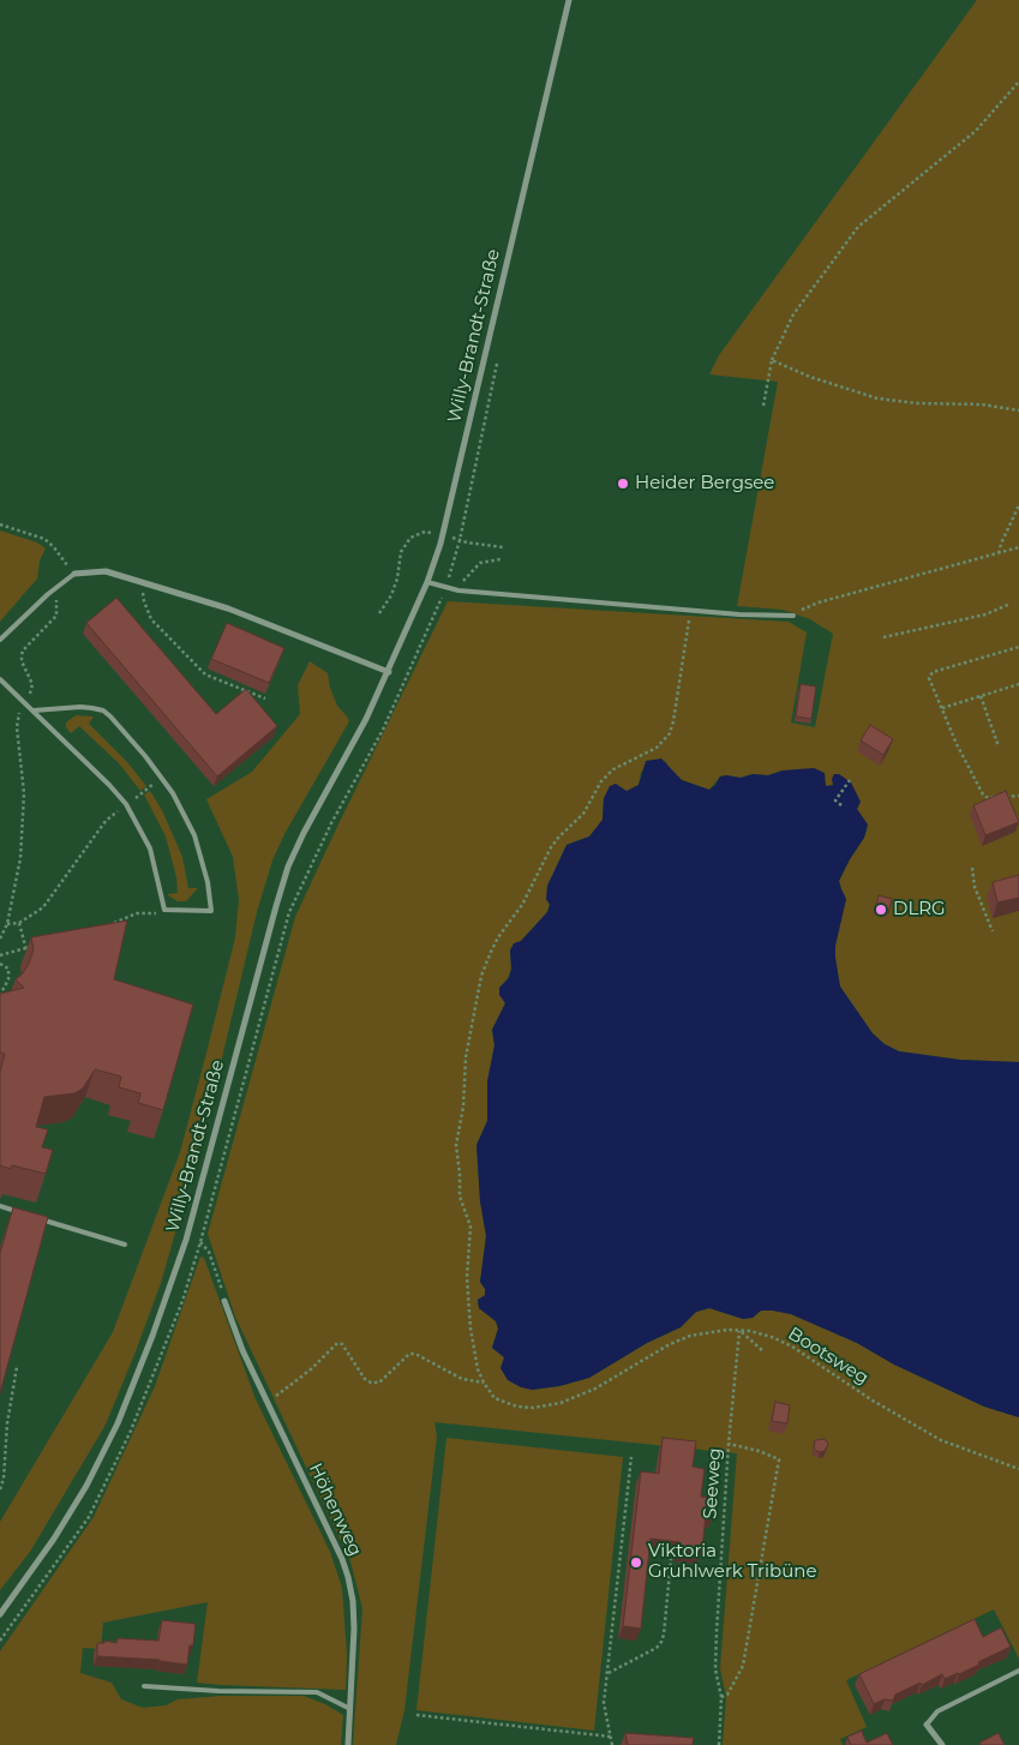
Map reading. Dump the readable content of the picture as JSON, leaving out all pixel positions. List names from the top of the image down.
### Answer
{
  "streets": {
    "street": ["Willy-Brandt-Straße", "Höhenweg"],
    "path": ["Bootsweg", "Seeweg"]
  },
  "crossings": [
    ["Bootsweg", "Seeweg"]
  ],
  "places": ["Heider Bergsee", "DLRG", "Viktoria Gruhlwerk Tribüne"]
}
